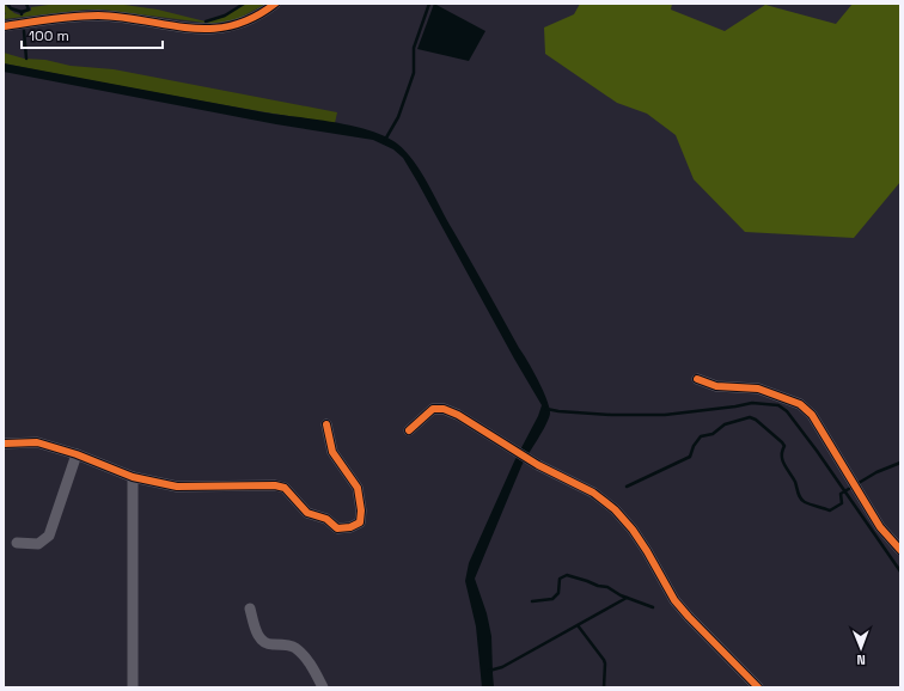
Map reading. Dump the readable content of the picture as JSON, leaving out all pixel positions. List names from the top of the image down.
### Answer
{
  "scale_bar": "100 m",
  "north": "bottom"
}
